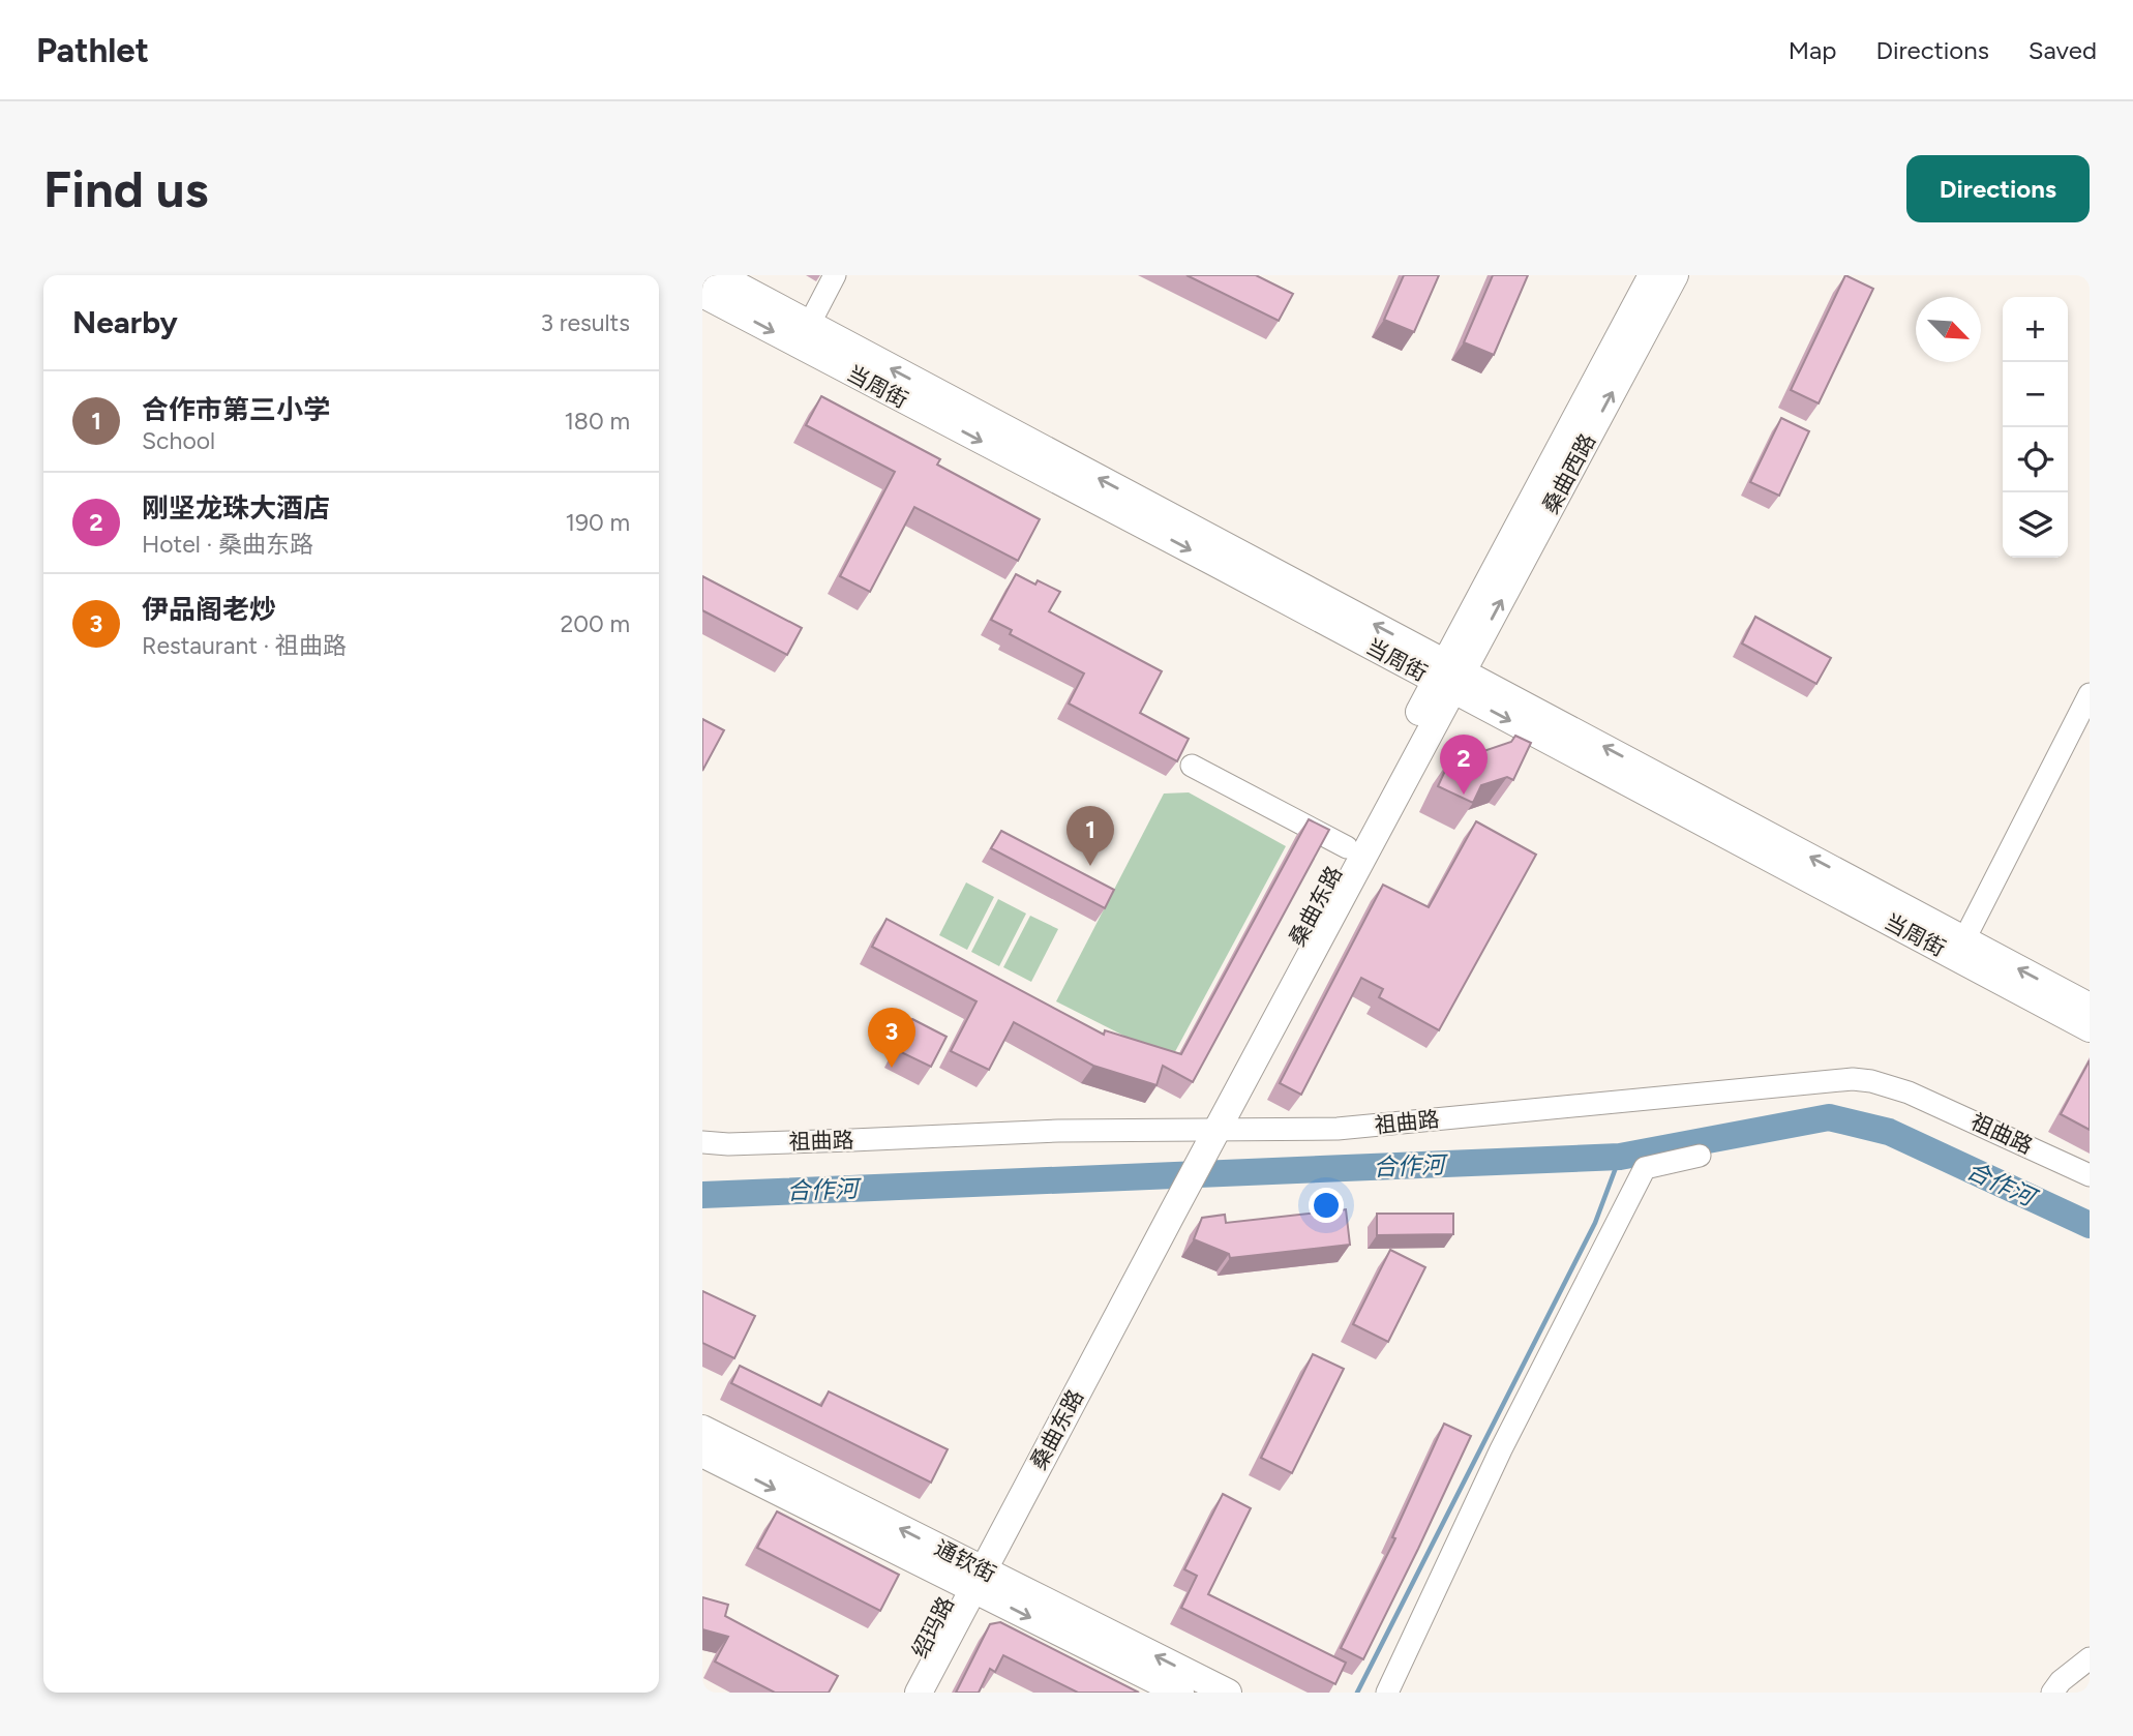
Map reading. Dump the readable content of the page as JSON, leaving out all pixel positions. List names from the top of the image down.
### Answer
{
  "streets": {
    "main road": [
      "当周街",
      "桑曲西路",
      "桑曲东路",
      "通钦街",
      "绍玛路"
    ],
    "street": ["祖曲路"]
  },
  "crossings": [
    ["当周街", "桑曲西路"],
    ["当周街", "桑曲东路"],
    ["桑曲西路", "桑曲东路"],
    ["桑曲东路", "祖曲路"],
    ["桑曲东路", "通钦街"],
    ["桑曲东路", "绍玛路"],
    ["通钦街", "绍玛路"]
  ],
  "water": ["合作河"],
  "north": "bottom right",
  "page": {
    "header": "Pathlet",
    "nav": ["Map", "Directions", "Saved"],
    "buttons": "Directions",
    "title": "Find us",
    "heading": ["Nearby", "3 results"],
    "map_buttons": ["+", "−"],
    "list": [
      {
        "mark": "1",
        "name": "合作市第三小学",
        "note": "School",
        "value": "180 m"
      },
      {
        "mark": "2",
        "name": "刚坚龙珠大酒店",
        "note": "Hotel · 桑曲东路",
        "value": "190 m"
      },
      {
        "mark": "3",
        "name": "伊品阁老炒",
        "note": "Restaurant · 祖曲路",
        "value": "200 m"
      }
    ],
    "pins": ["2", "1", "3"]
  }
}
